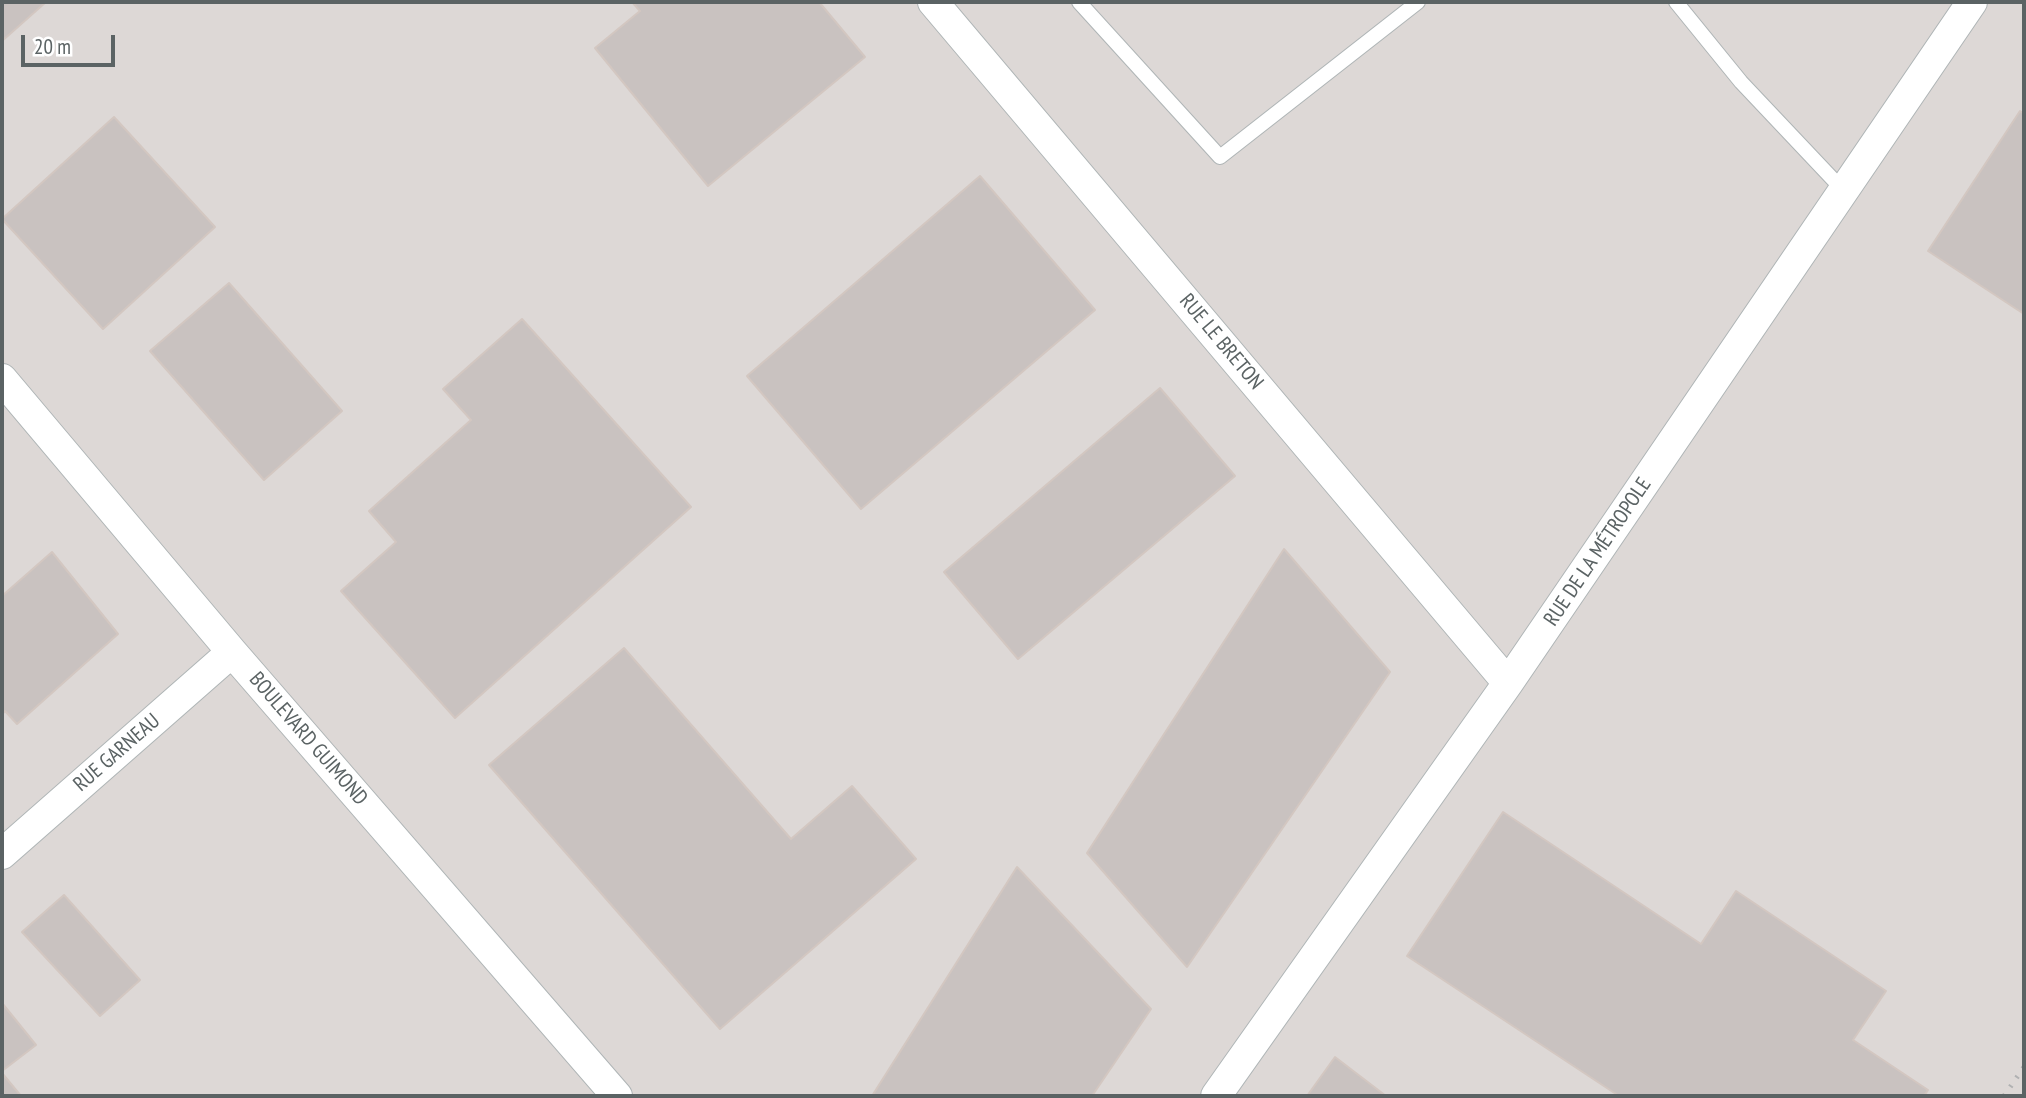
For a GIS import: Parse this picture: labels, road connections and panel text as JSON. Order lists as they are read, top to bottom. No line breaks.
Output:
{"streets":{"street":["RUE LE BRETON","RUE DE LA MÉTROPOLE","BOULEVARD GUIMOND","RUE GARNEAU"]},"crossings":[["RUE LE BRETON","RUE DE LA MÉTROPOLE"],["BOULEVARD GUIMOND","RUE GARNEAU"]],"scale_bar":"20 m"}
